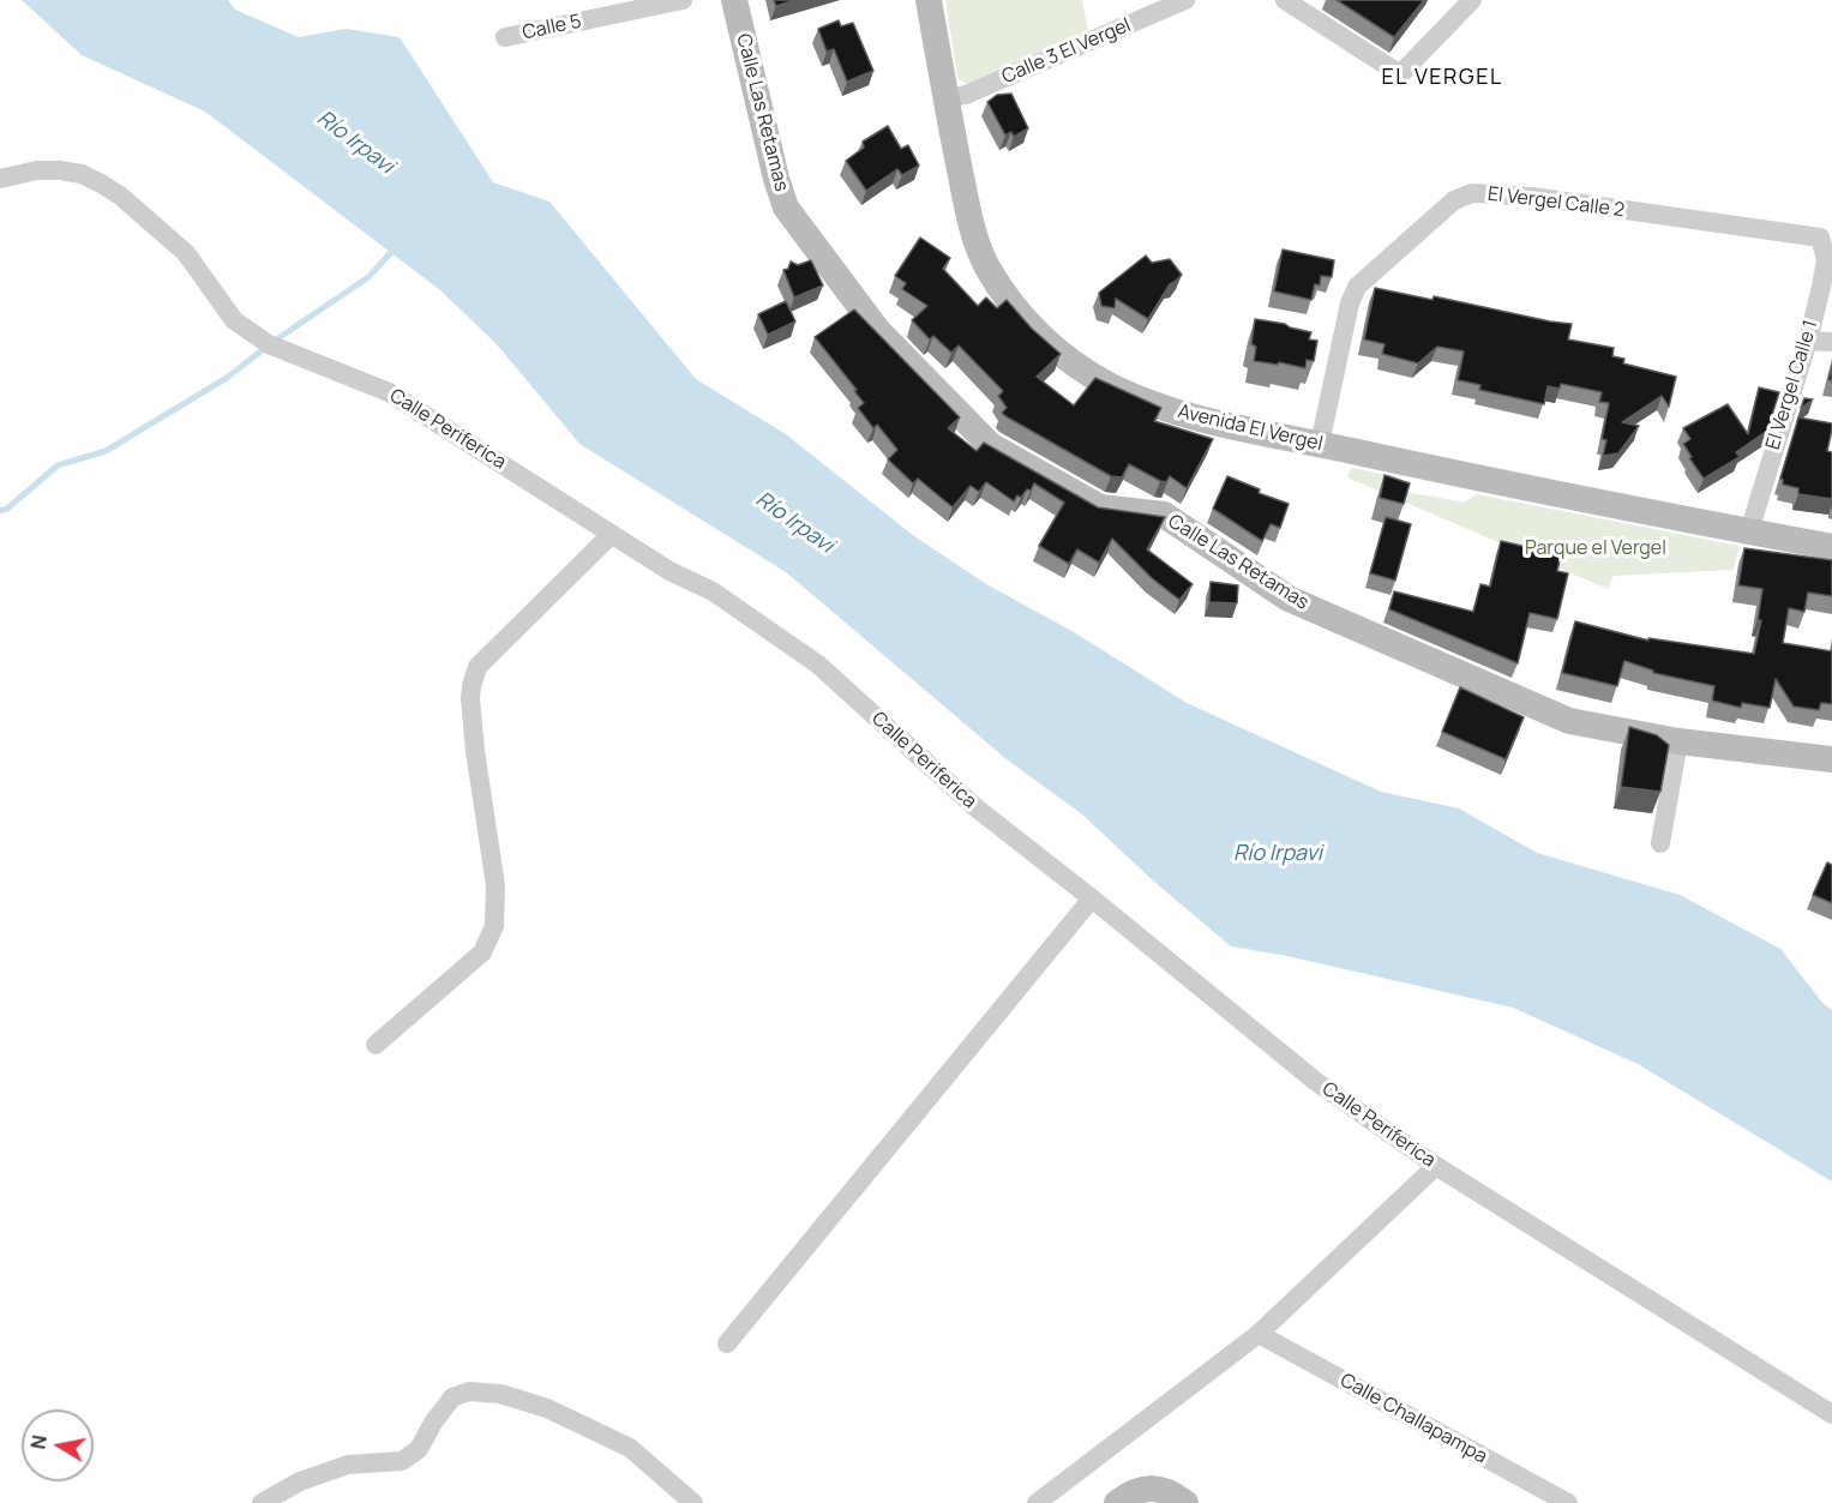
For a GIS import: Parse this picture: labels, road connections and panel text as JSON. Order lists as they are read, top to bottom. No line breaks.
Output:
{"streets":{"street":["Calle 5","Calle 3 El Vergel","Calle Las Retamas","El Vergel Calle 2","El Vergel Calle 1","Avenida El Vergel","Calle Periferica","Calle Challapampa"]},"crossings":[["Calle 3 El Vergel","Avenida El Vergel"],["El Vergel Calle 2","El Vergel Calle 1"],["El Vergel Calle 2","Avenida El Vergel"],["El Vergel Calle 1","Avenida El Vergel"]],"districts":["EL VERGEL"],"water":["Río Irpavi"],"parks":["Parque el Vergel"],"north":"left"}
